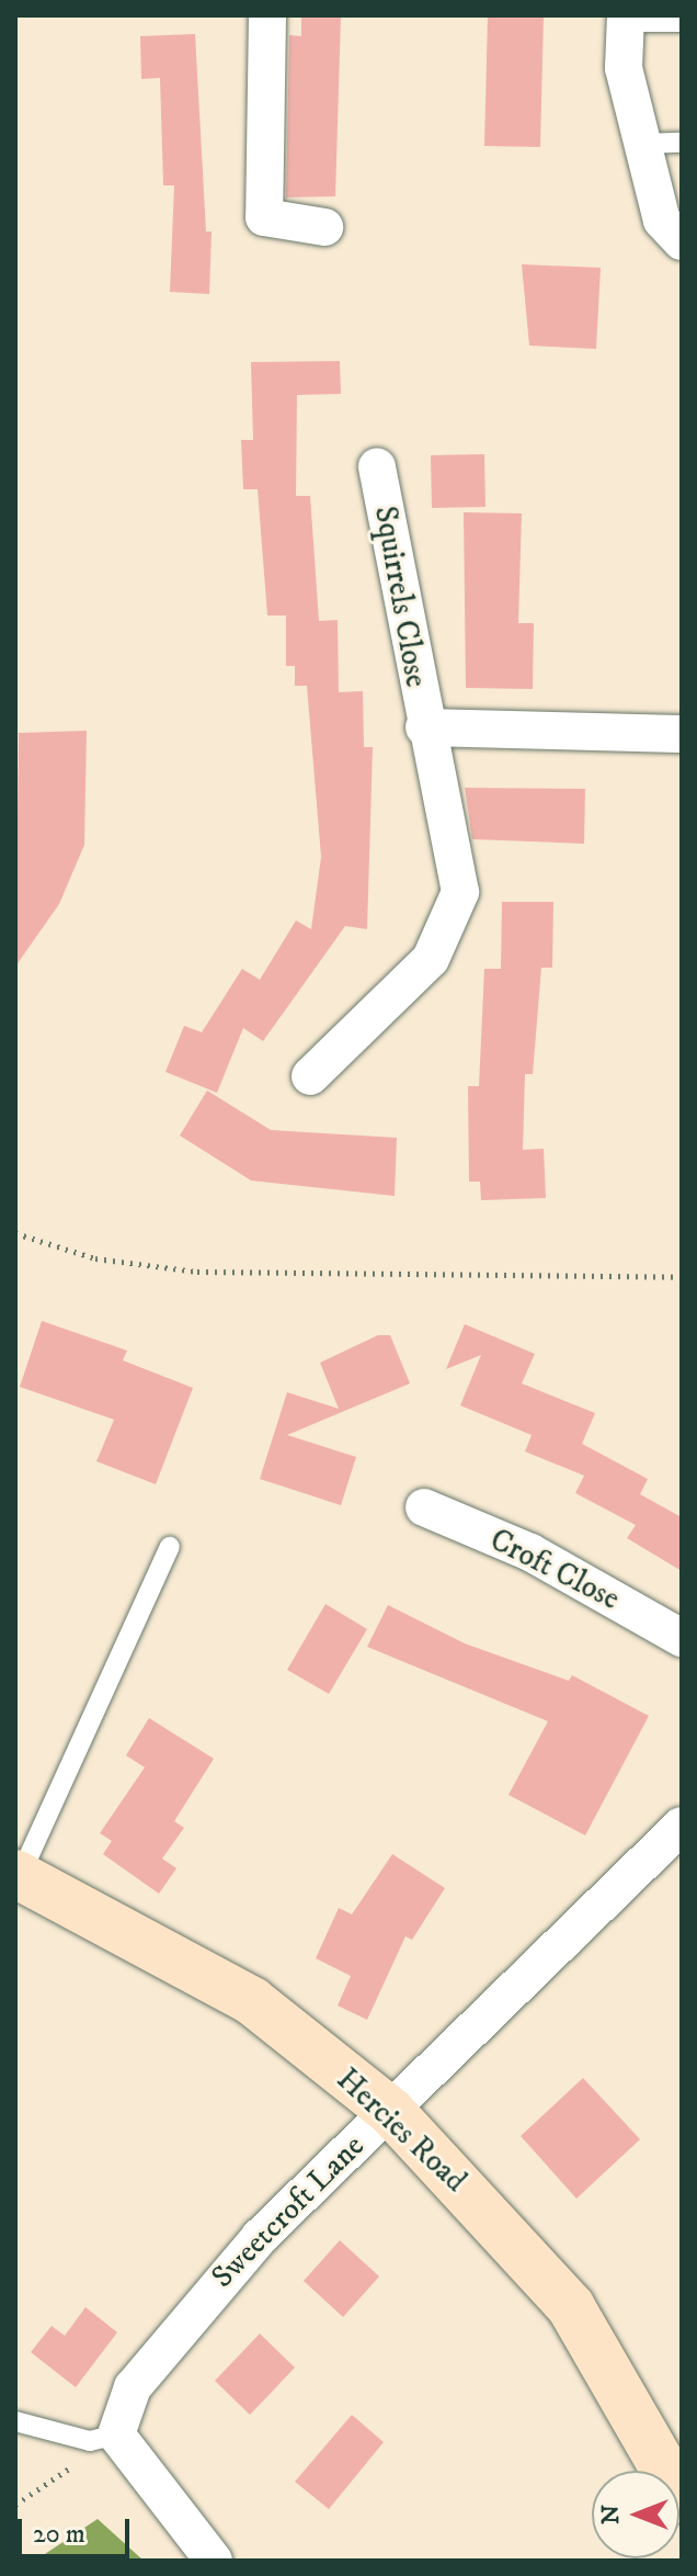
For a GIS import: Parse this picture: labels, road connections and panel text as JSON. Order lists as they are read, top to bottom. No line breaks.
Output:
{"streets":{"street":["Squirrels Close","Croft Close","Hercies Road","Sweetcroft Lane"]},"crossings":[["Hercies Road","Sweetcroft Lane"]],"scale_bar":"20 m","north":"left"}
